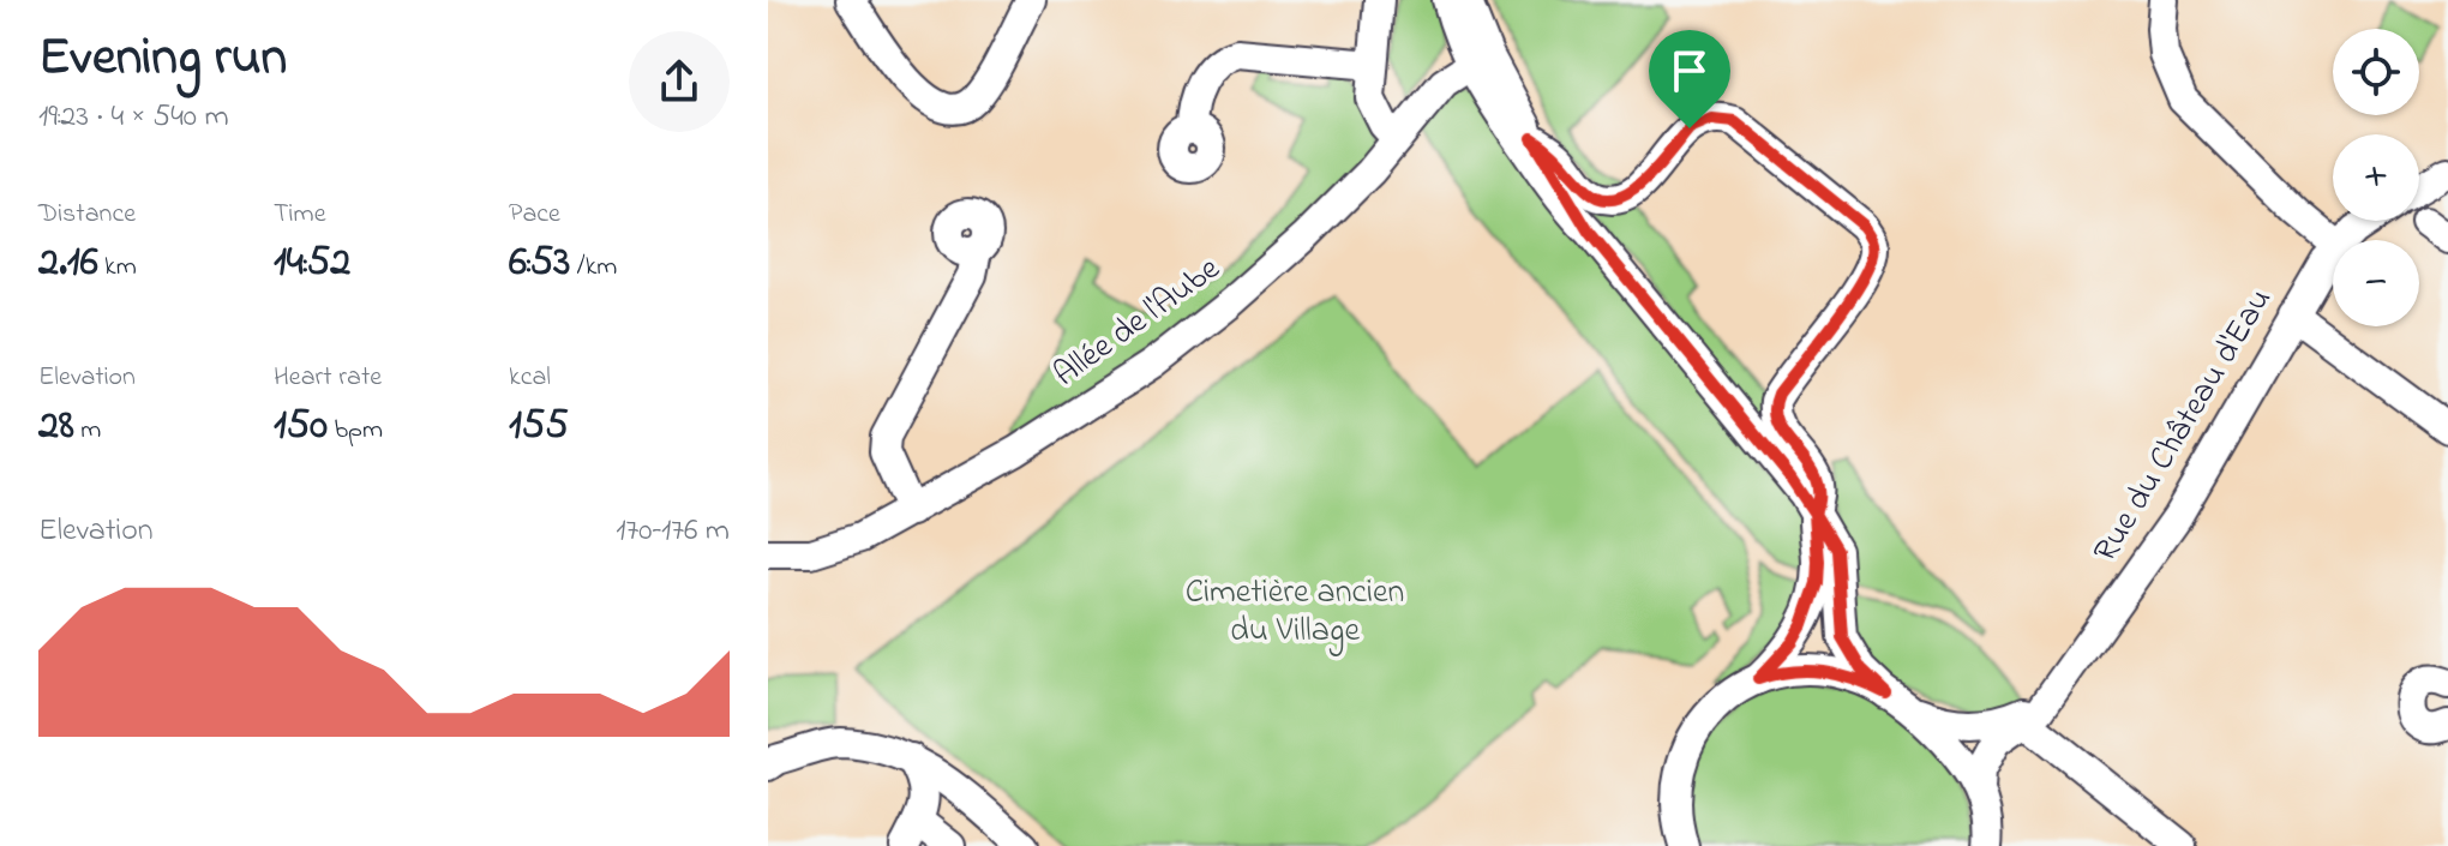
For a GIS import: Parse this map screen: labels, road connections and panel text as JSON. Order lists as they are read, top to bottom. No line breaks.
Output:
{"streets":{"street":["Allée de l'Aube","Rue du Château d'Eau"]},"parks":["Cimetière ancien du Village"],"page":{"heading":["Evening run","19:23 · 4 × 540 m"],"map_buttons":["+","−"],"stats":[["Distance","2.16 km"],["Time","14:52"],["Pace","6:53 /km"],["Elevation","28 m"],["Heart rate","150 bpm"],["kcal","155"]],"chart":["Elevation","170–176 m"]}}
